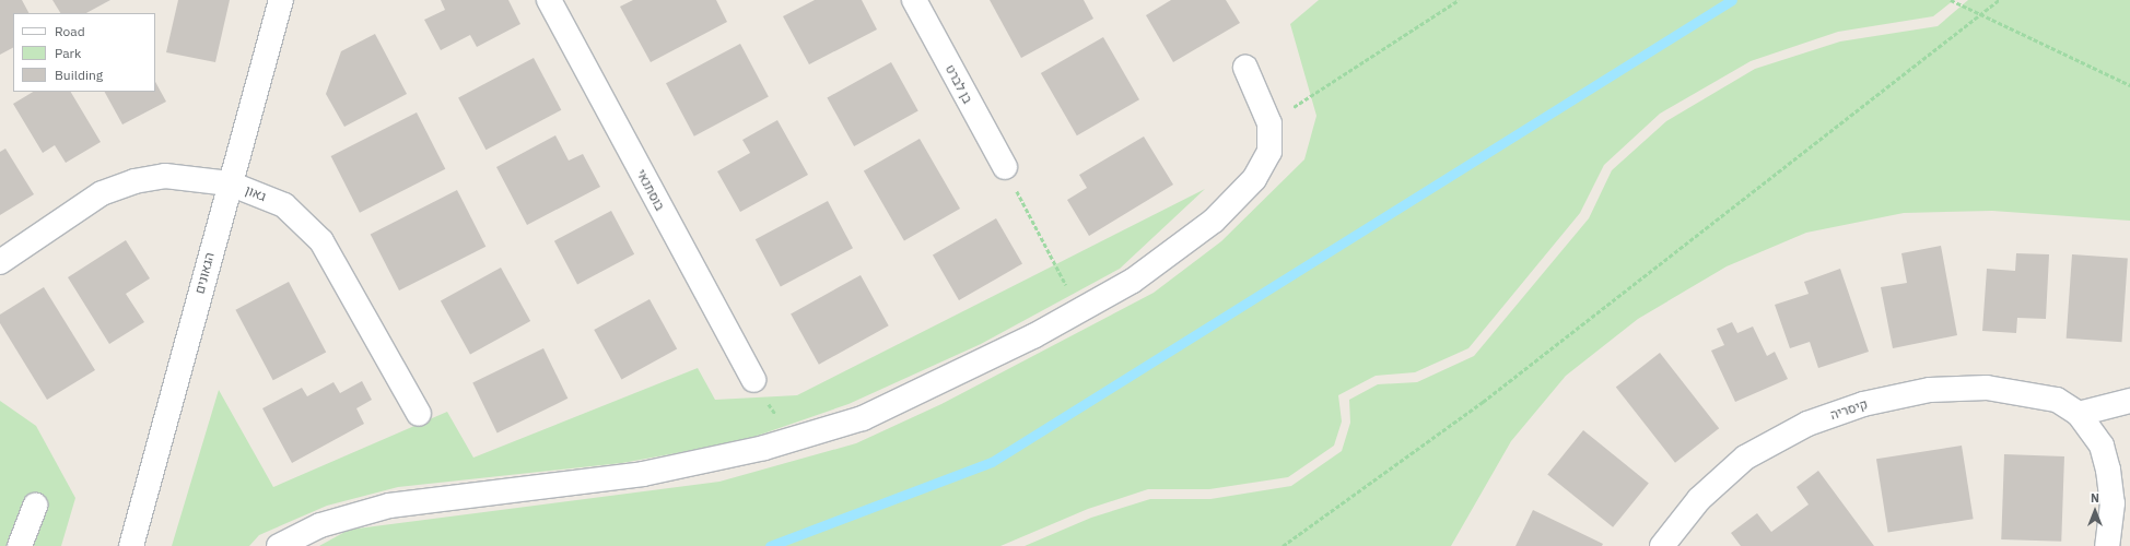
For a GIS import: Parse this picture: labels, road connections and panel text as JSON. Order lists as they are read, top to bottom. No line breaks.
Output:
{"streets":{"street":["בן לברט","בוסתנאי","גאון","הגאונים","קיסריה"]},"crossings":[["גאון","הגאונים"]],"legend":["Road","Park","Building"],"north":"top"}
